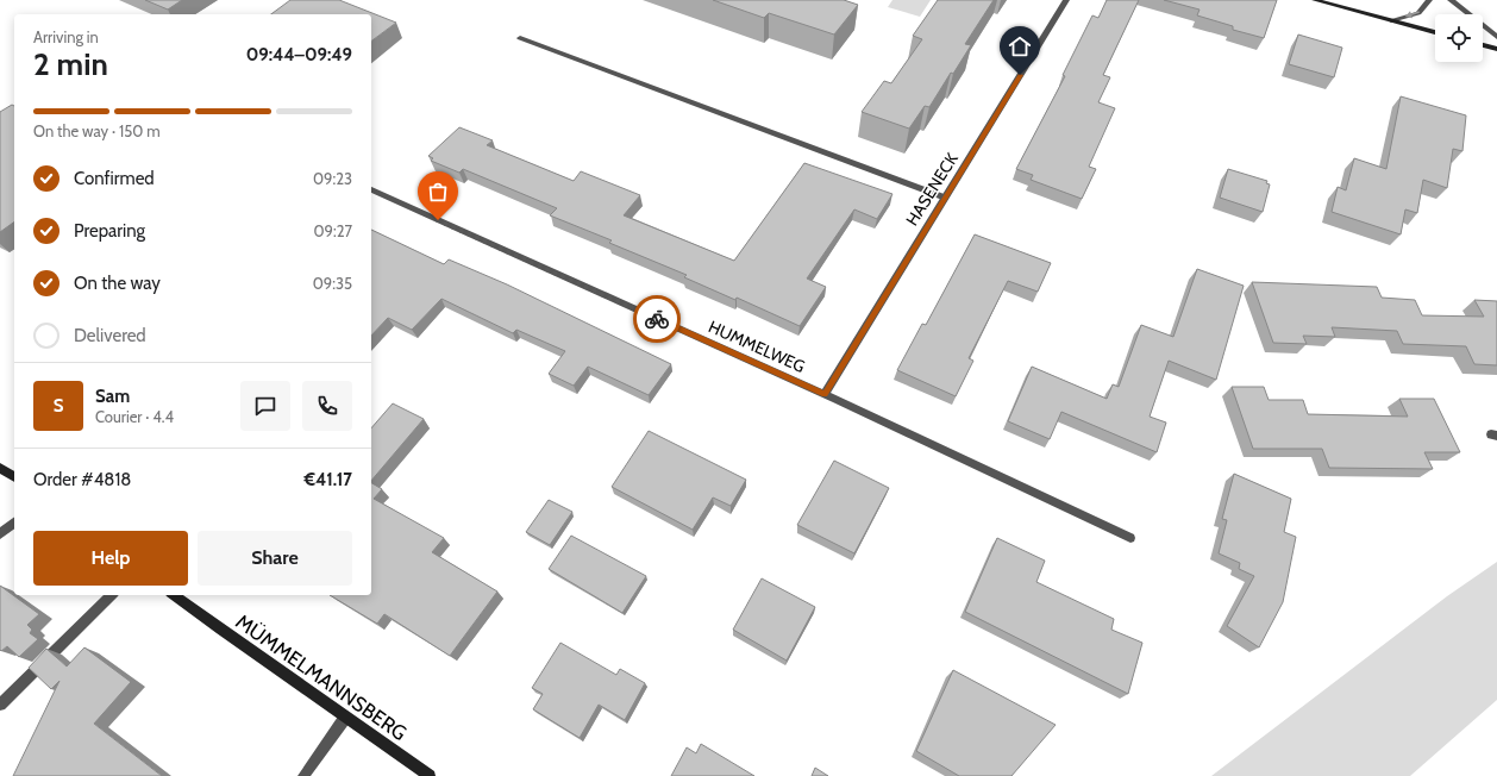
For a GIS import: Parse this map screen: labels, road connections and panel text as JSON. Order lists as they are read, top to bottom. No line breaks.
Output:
{"streets":{"street":["HASENECK","HUMMELWEG","MÜMMELMANNSBERG"]},"crossings":[["HASENECK","HUMMELWEG"]],"page":{"heading":["2 min","Arriving in","09:44–09:49"],"panel":["Sam","Courier · 4.4","Order #4818","€41.17"],"bar":"On the way · 150 m","list":[["Confirmed","09:23"],["Preparing","09:27"],["On the way","09:35"],"Delivered"],"round":"S","buttons":["Help","Share"]}}
